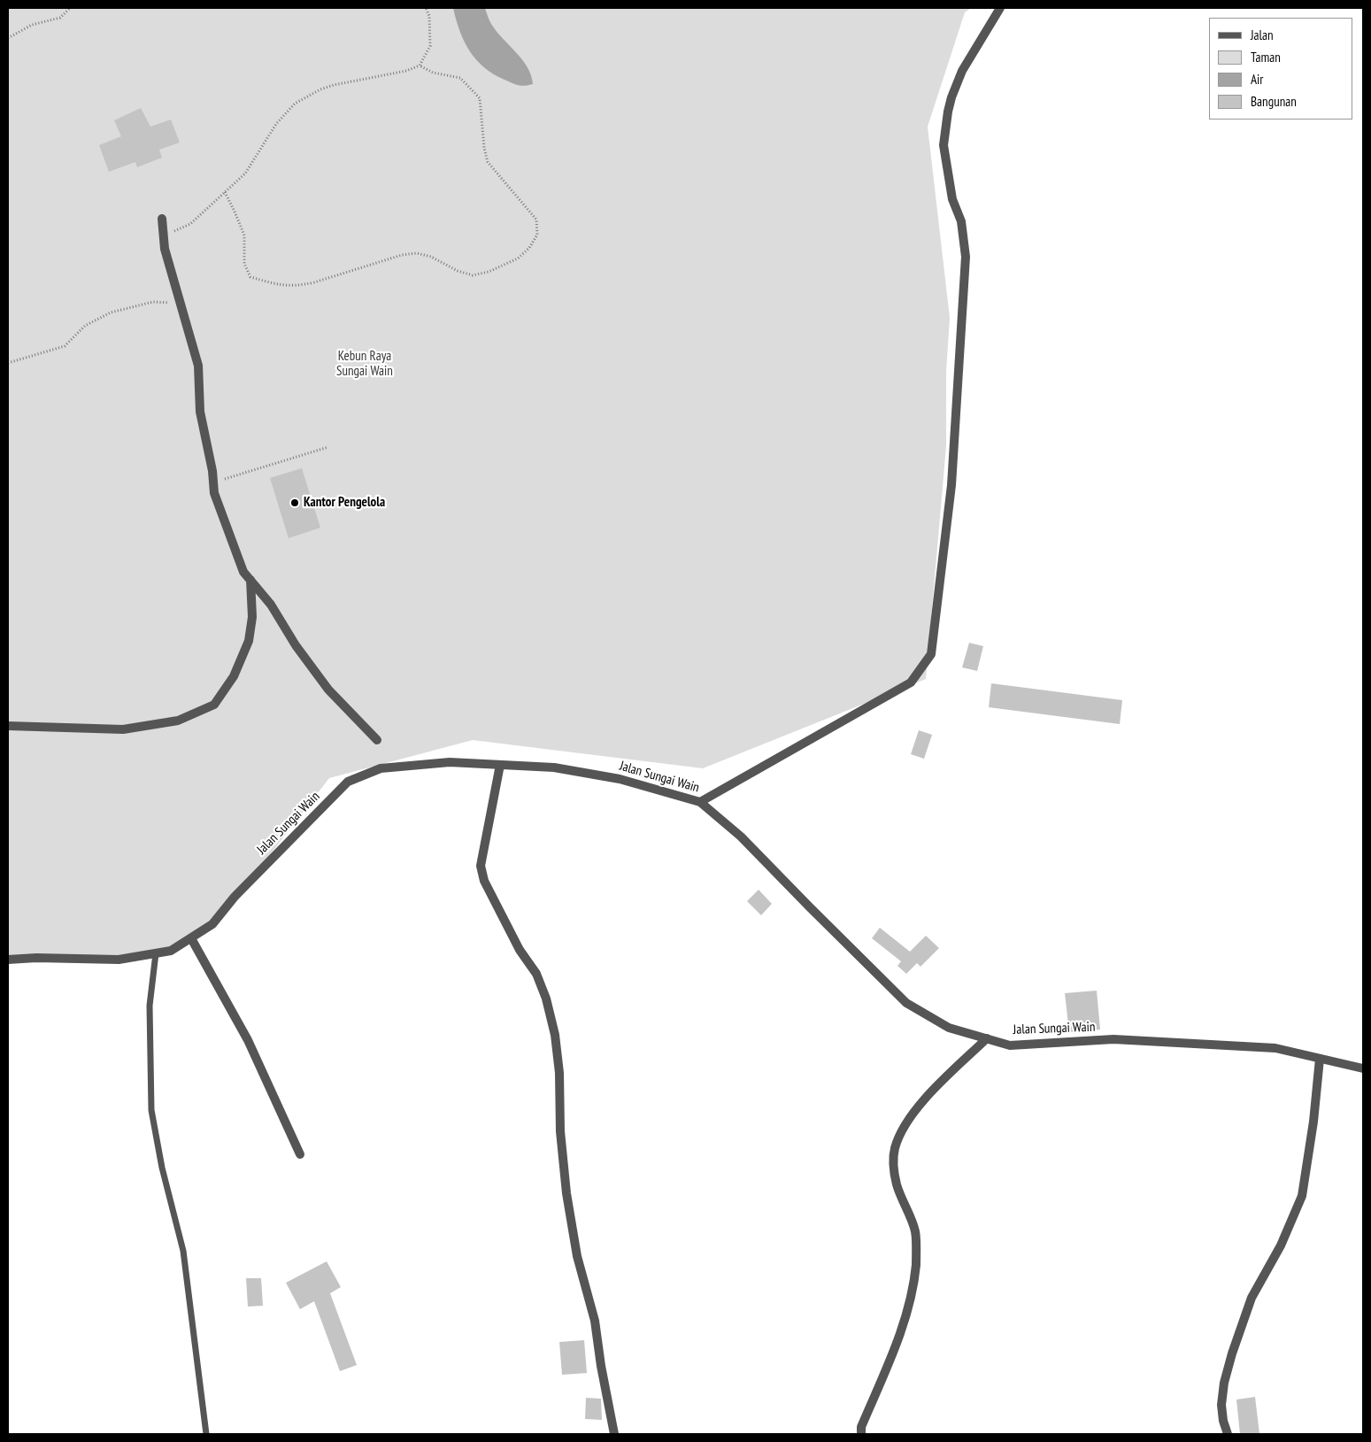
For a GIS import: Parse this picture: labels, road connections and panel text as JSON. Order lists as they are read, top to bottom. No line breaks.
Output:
{"streets":{"street":["Jalan Sungai Wain"]},"parks":["Kebun Raya Sungai Wain"],"places":["Kantor Pengelola"],"legend":["Jalan","Taman","Air","Bangunan"]}
